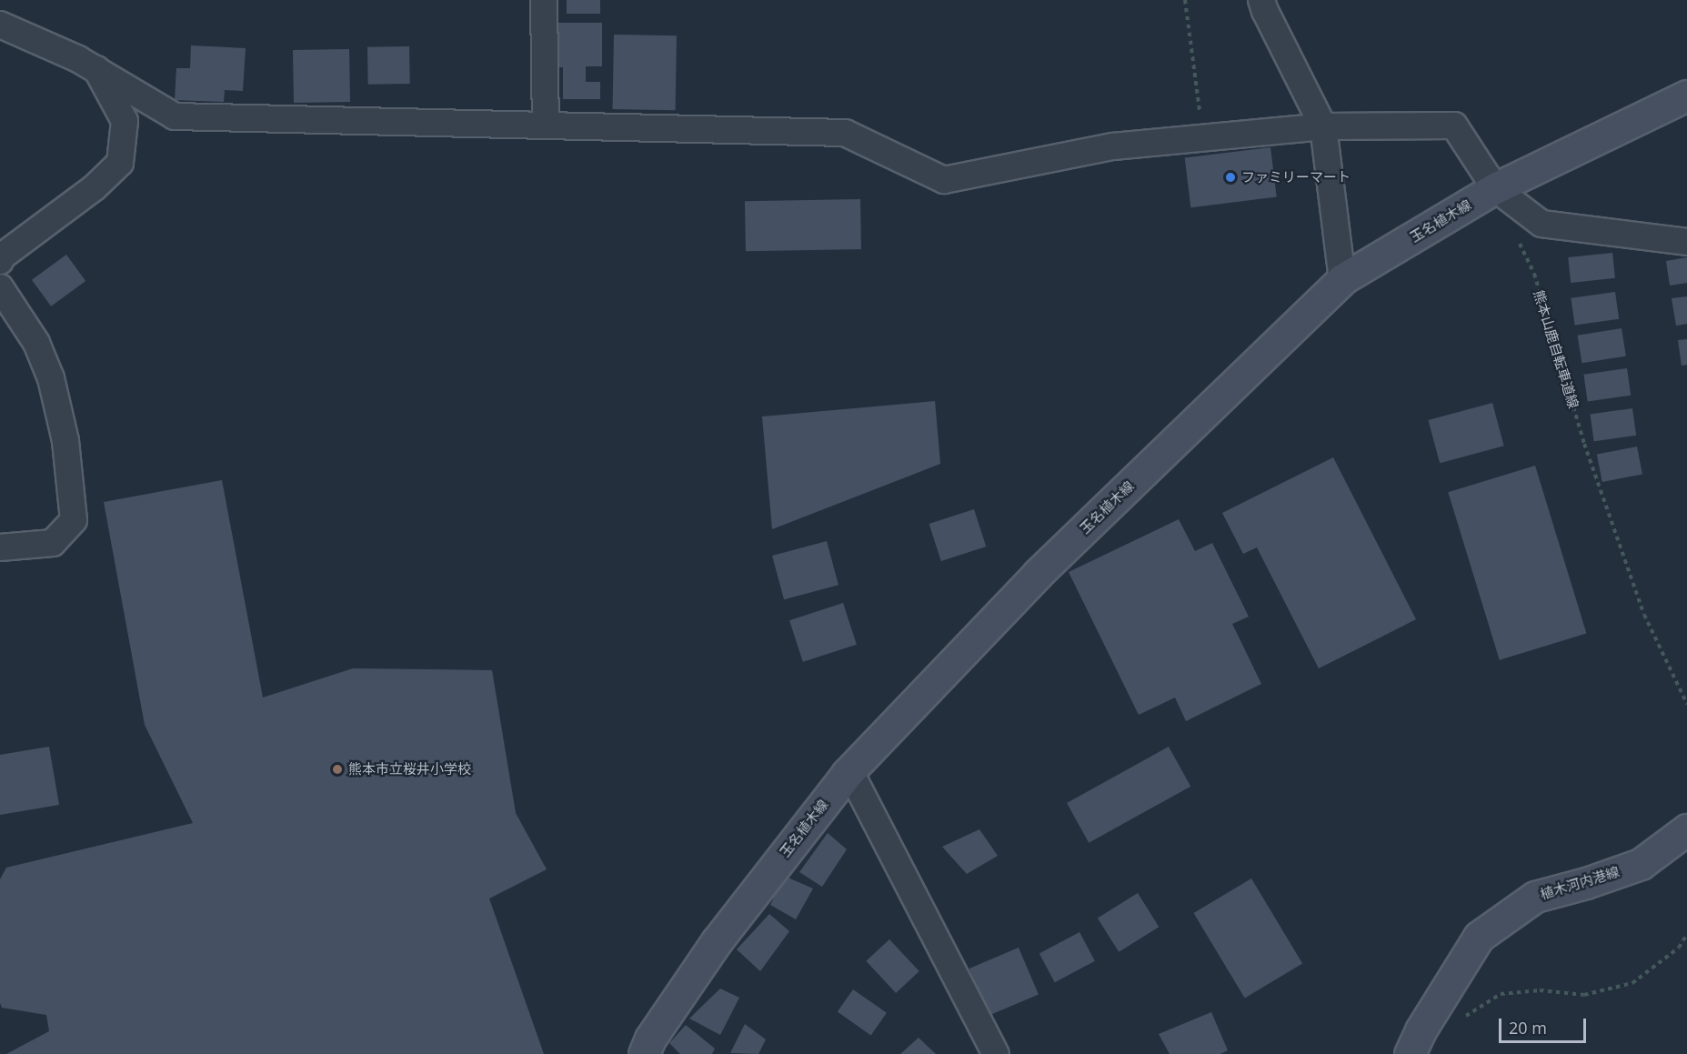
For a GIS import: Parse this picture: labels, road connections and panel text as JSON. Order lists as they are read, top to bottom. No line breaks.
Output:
{"streets":{"main road":["玉名植木線","植木河内港線"],"path":["熊本山鹿自転車道線"]},"places":["ファミリーマート","熊本市立桜井小学校"],"scale_bar":"20 m"}
